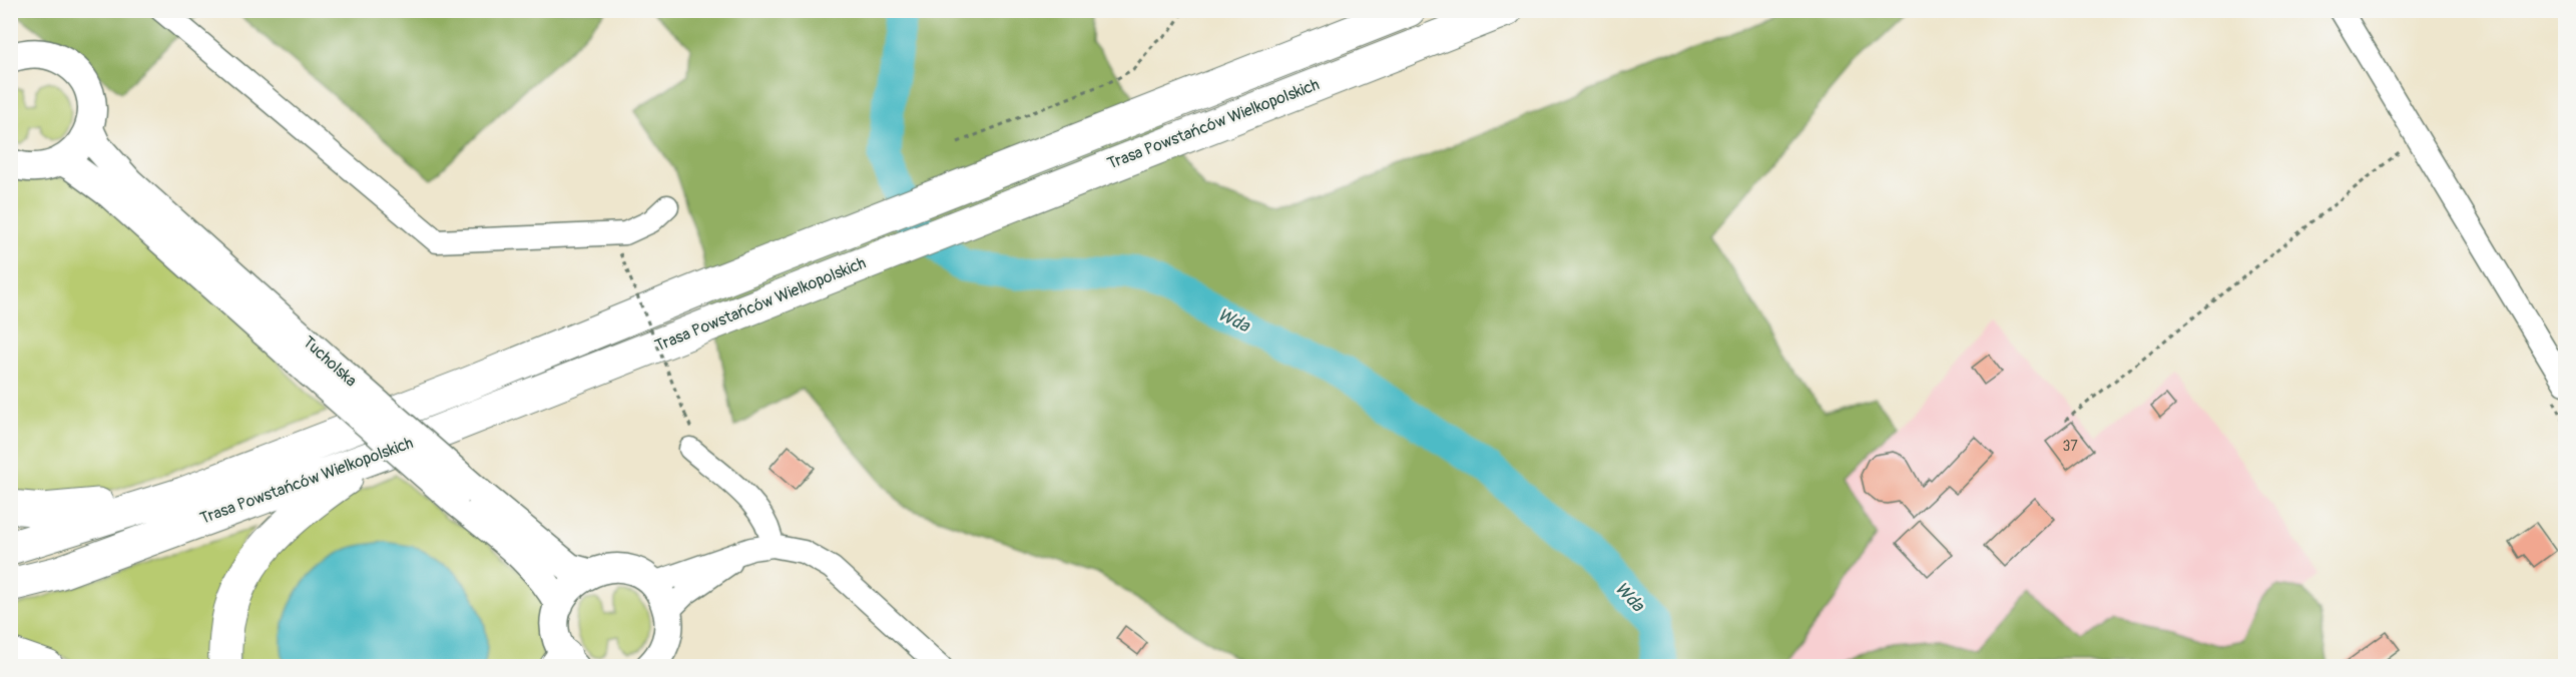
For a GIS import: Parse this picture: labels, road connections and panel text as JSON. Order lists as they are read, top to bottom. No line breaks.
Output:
{"streets":{"highway":["Trasa Powstańców Wielkopolskich"],"main road":["Tucholska"]},"water":["Wda"],"house_numbers":["37"]}
